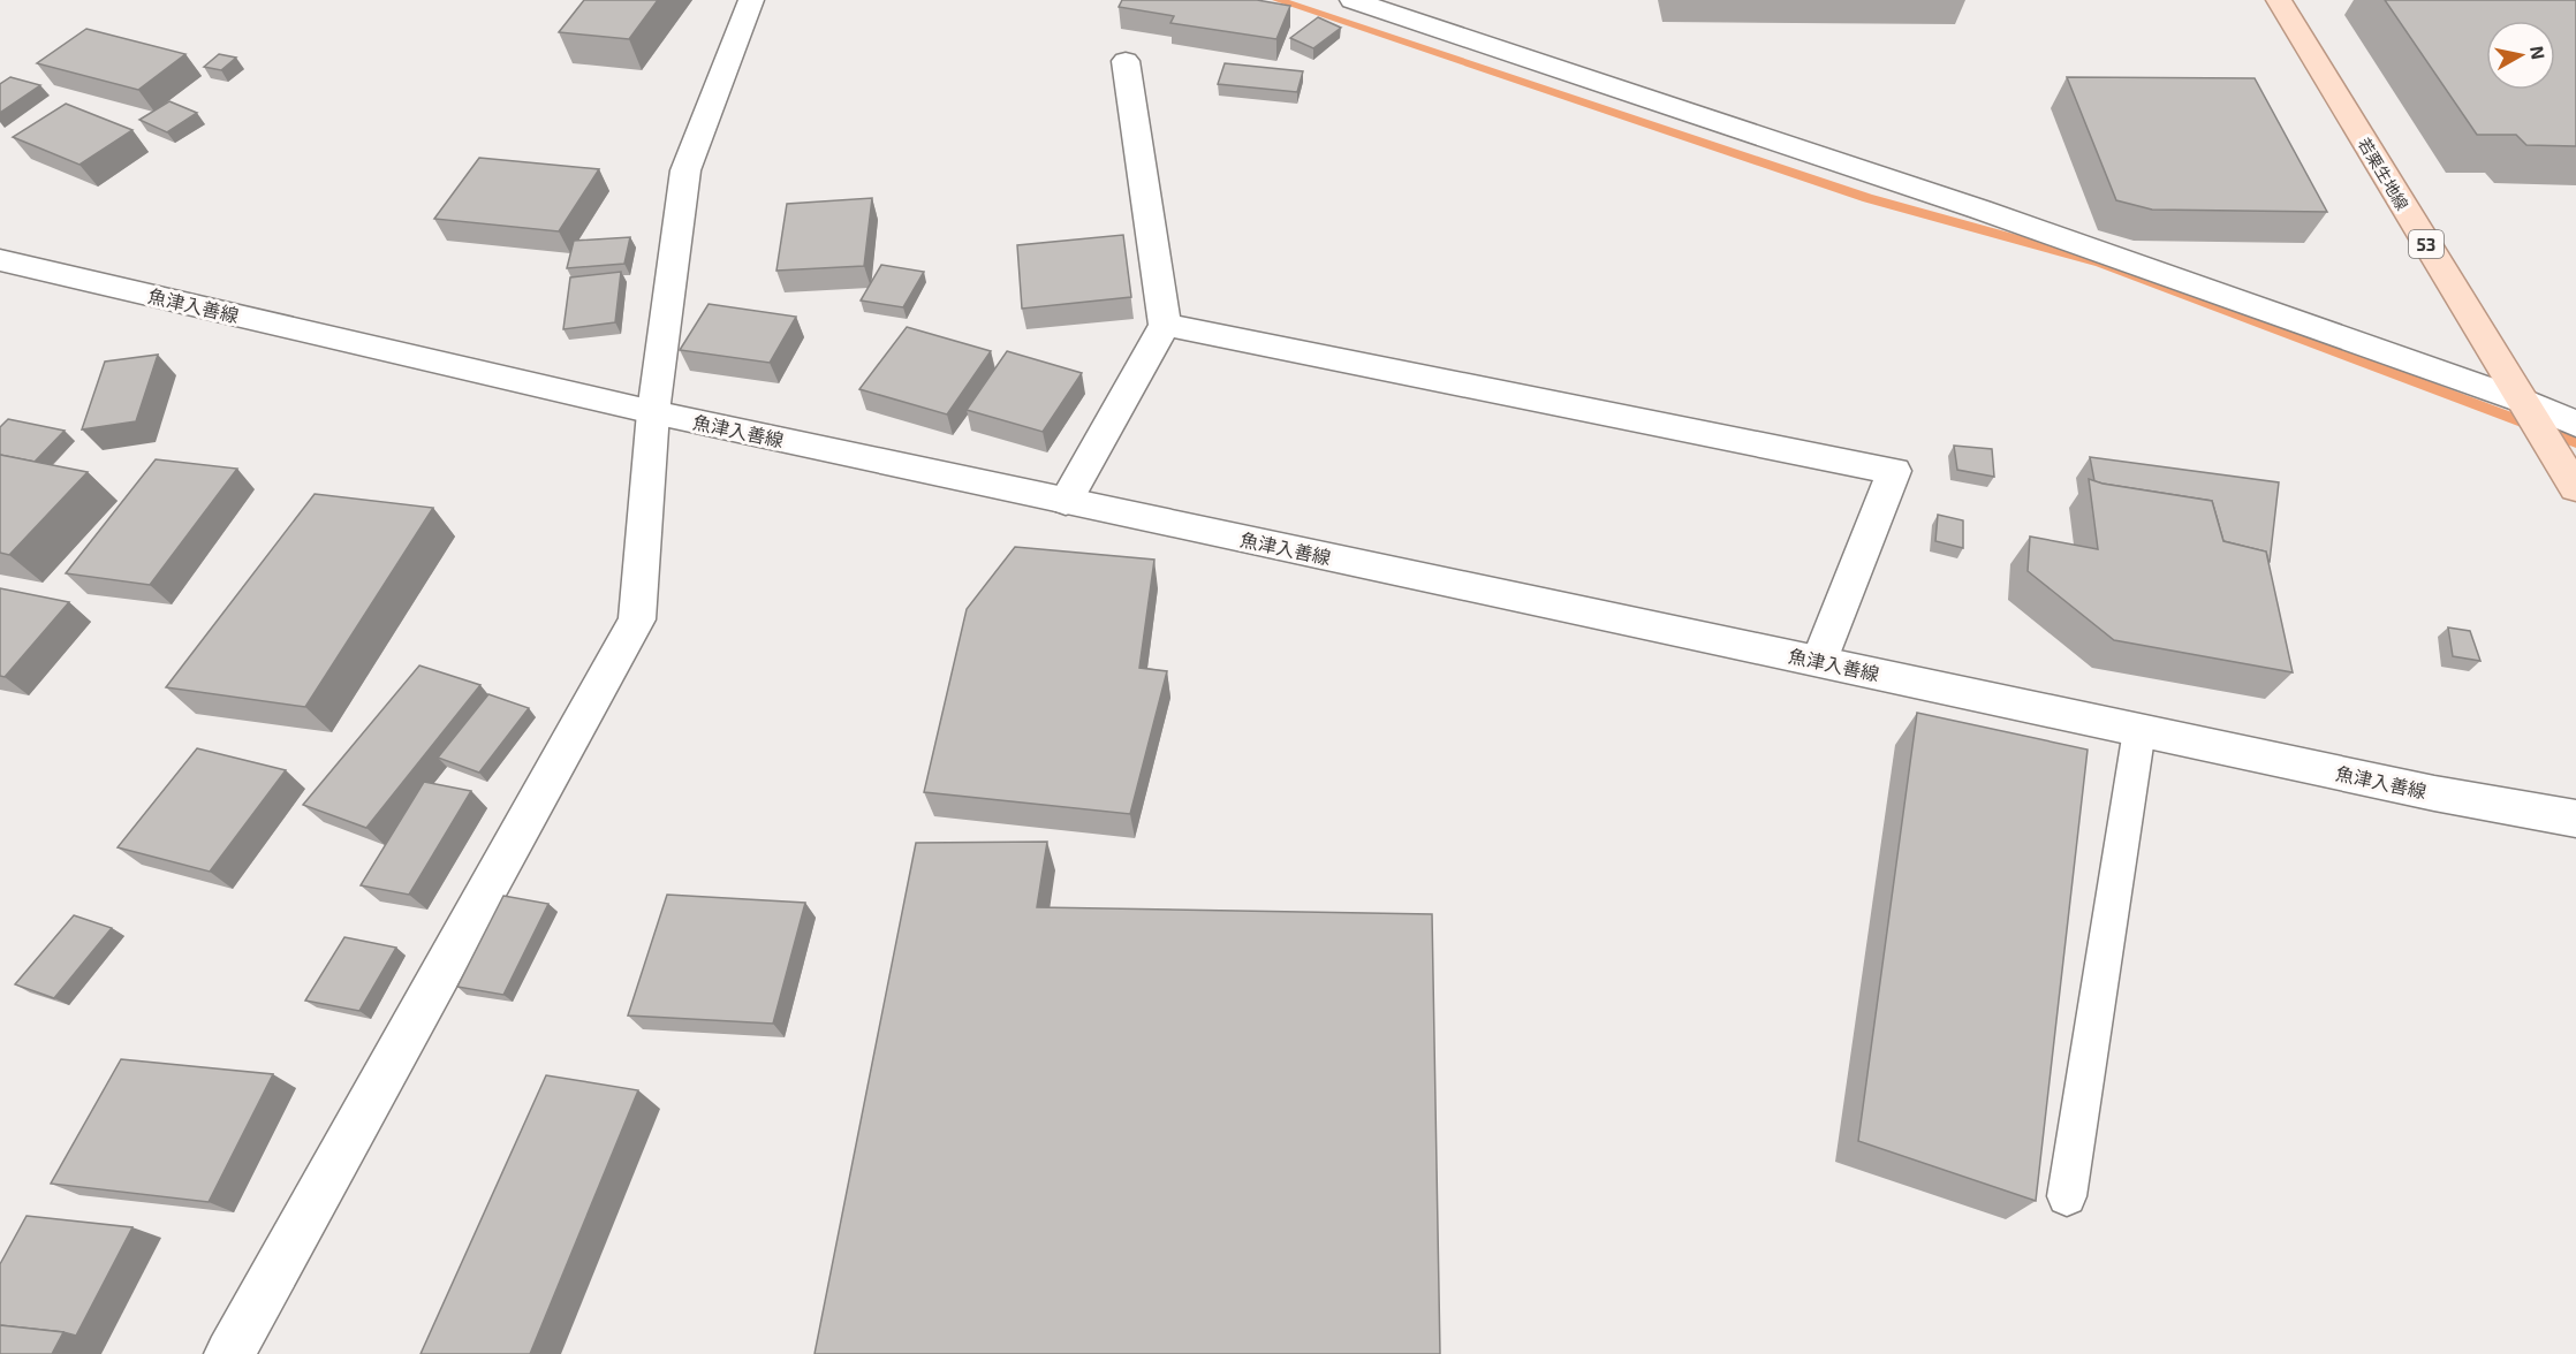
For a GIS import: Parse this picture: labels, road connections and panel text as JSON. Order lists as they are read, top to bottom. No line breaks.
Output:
{"streets":{"main road":["若栗生地線","53"],"street":["魚津入善線"]},"north":"right"}
